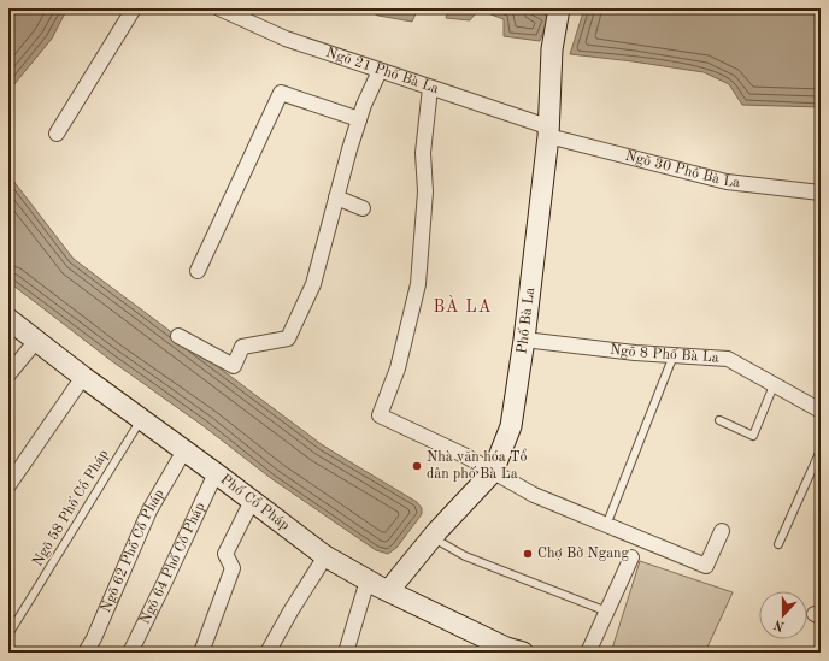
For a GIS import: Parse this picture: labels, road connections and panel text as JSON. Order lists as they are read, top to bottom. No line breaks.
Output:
{"streets":{"main road":["Phố Bà La","Phố Cổ Pháp"],"street":["Ngõ 21 Phố Bà La","Ngõ 30 Phố Bà La","Ngõ 8 Phố Bà La","Ngõ 62 Phố Cổ Pháp","Ngõ 64 Phố Cổ Pháp"],"lane":["Ngõ 58 Phố Cổ Pháp"]},"crossings":[["Ngõ 21 Phố Bà La","Ngõ 30 Phố Bà La"],["Ngõ 21 Phố Bà La","Phố Bà La"],["Ngõ 30 Phố Bà La","Phố Bà La"],["Phố Bà La","Ngõ 8 Phố Bà La"],["Phố Bà La","Phố Cổ Pháp"],["Phố Cổ Pháp","Ngõ 58 Phố Cổ Pháp"],["Phố Cổ Pháp","Ngõ 62 Phố Cổ Pháp"],["Phố Cổ Pháp","Ngõ 64 Phố Cổ Pháp"]],"districts":["BÀ LA"],"places":["Nhà văn hóa Tổ dân phố Bà La","Chợ Bờ Ngang"],"north":"bottom"}
